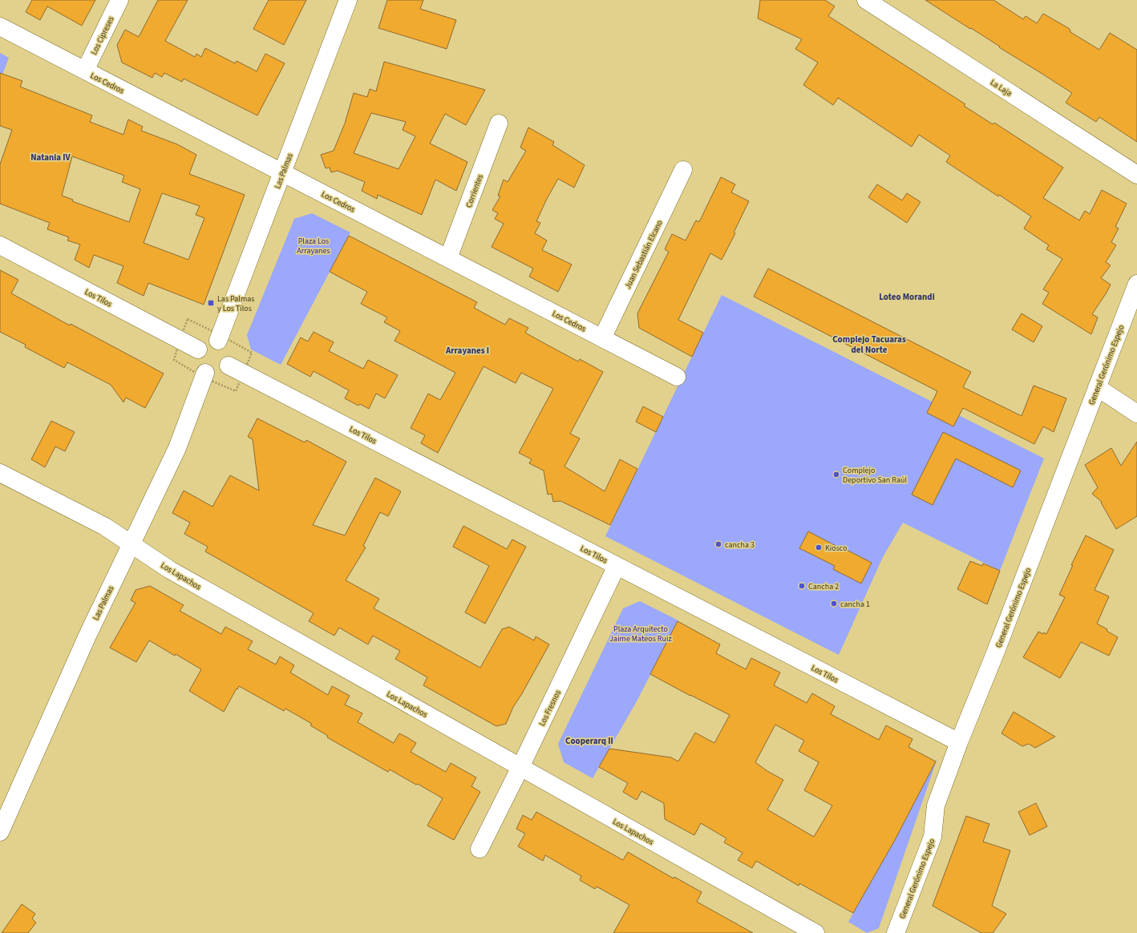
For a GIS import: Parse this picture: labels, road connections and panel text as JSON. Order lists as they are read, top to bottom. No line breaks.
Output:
{"streets":{"street":["Los Cipreses","Los Cedros","La Laja","Las Palmas","Corrientes","Juan Sebastián Elcano","Los Tilos","General Gerónimo Espejo","Los Lapachos","Los Fresnos"]},"crossings":[["Los Cipreses","Los Cedros"],["Los Cedros","Las Palmas"],["Los Cedros","Corrientes"],["Los Cedros","Juan Sebastián Elcano"],["Las Palmas","Los Tilos"],["Las Palmas","Los Lapachos"],["Los Tilos","General Gerónimo Espejo"],["Los Tilos","Los Fresnos"],["Los Lapachos","Los Fresnos"]],"districts":["Natania IV","Loteo Morandi","Complejo Tacuaras del Norte","Arrayanes I","Cooperarq II"],"parks":["Plaza Los Arrayanes","Plaza Arquitecto Jaime Mateos Ruiz"],"places":{"transit":["Las Palmas y Los Tilos"],"other":["Complejo Deportivo San Raúl","cancha 3","Kiosco","Cancha 2","cancha 1"]}}
